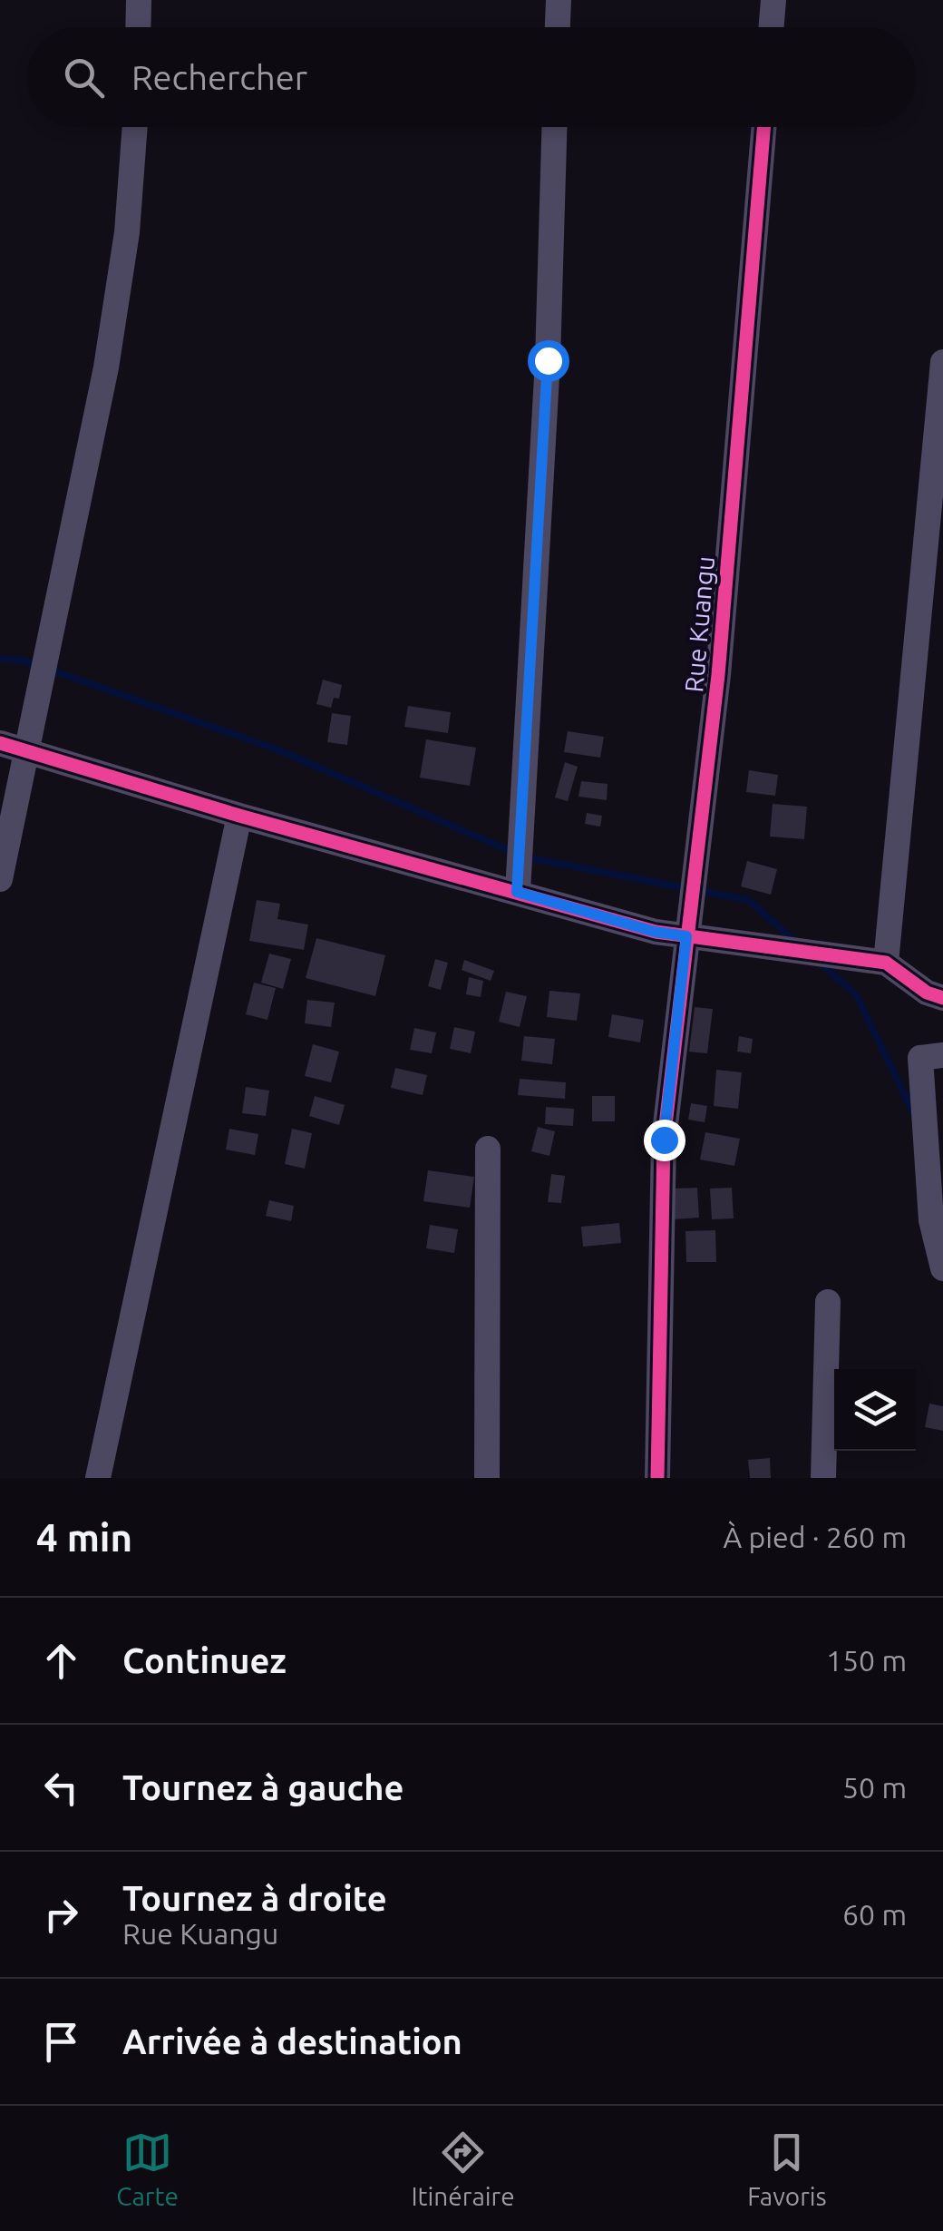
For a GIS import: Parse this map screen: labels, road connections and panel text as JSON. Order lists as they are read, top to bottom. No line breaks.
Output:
{"streets":{"street":["Rue Kuangu"]},"page":{"search":"Rechercher","heading":["4 min","À pied · 260 m"],"list":[["Continuez","150 m"],["Tournez à gauche","50 m"],["Tournez à droite","Rue Kuangu","60 m"],"Arrivée à destination"],"nav":["Carte","Itinéraire","Favoris"]}}
